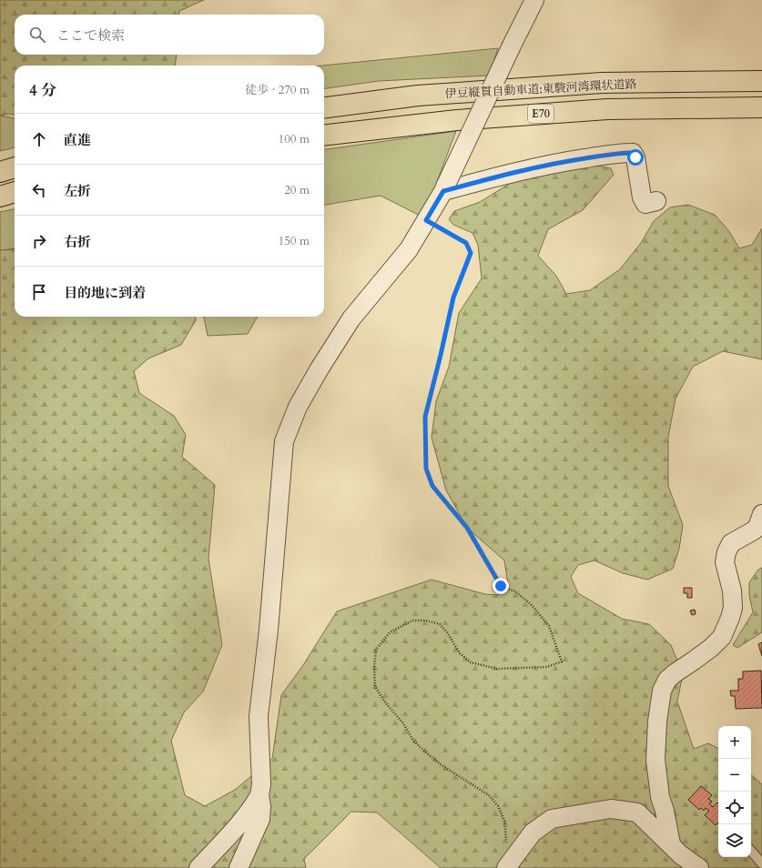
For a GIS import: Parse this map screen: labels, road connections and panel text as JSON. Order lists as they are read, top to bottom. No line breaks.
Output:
{"streets":{"highway":["伊豆縦貫自動車道;東駿河湾環状道路","E70"]},"page":{"search":"ここで検索","heading":["4 分","徒歩 · 270 m"],"list":[["直進","100 m"],["左折","20 m"],["右折","150 m"],"目的地に到着"],"map_buttons":["+","−"]}}
